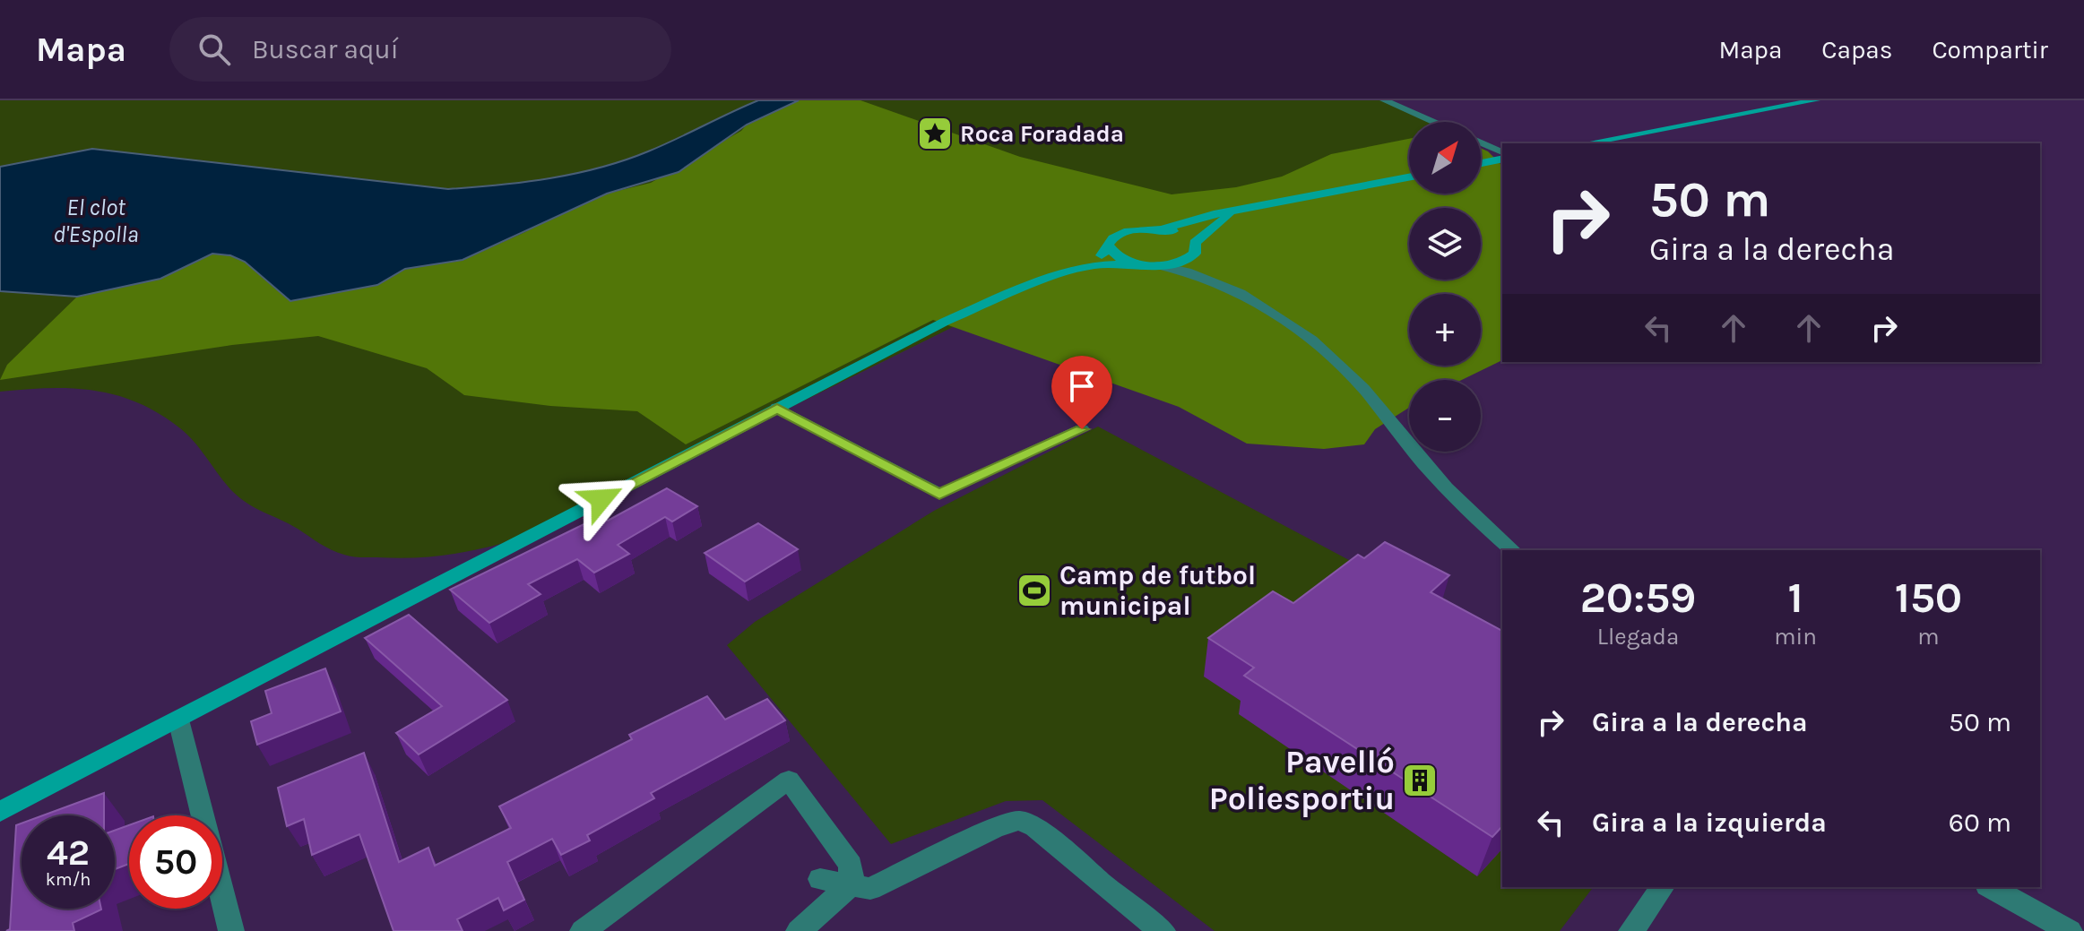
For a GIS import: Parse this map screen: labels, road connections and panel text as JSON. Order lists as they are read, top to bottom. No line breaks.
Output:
{"water":["El clot d'Espolla"],"places":{"place":["Roca Foradada"],"sports":["Camp de futbol municipal"],"building":["Pavelló Poliesportiu"]},"north":"top right","page":{"header":"Mapa","search":"Buscar aquí","nav":["Mapa","Capas","Compartir"],"map_buttons":["+","−"],"turn":["50 m","Gira a la derecha"],"eta":["20:59","Llegada","1","min","150","m"],"list":[{"name":"Gira a la derecha","value":"50 m"},{"name":"Gira a la izquierda","value":"60 m"}],"speed":"42 km/h","limit":"50"}}
